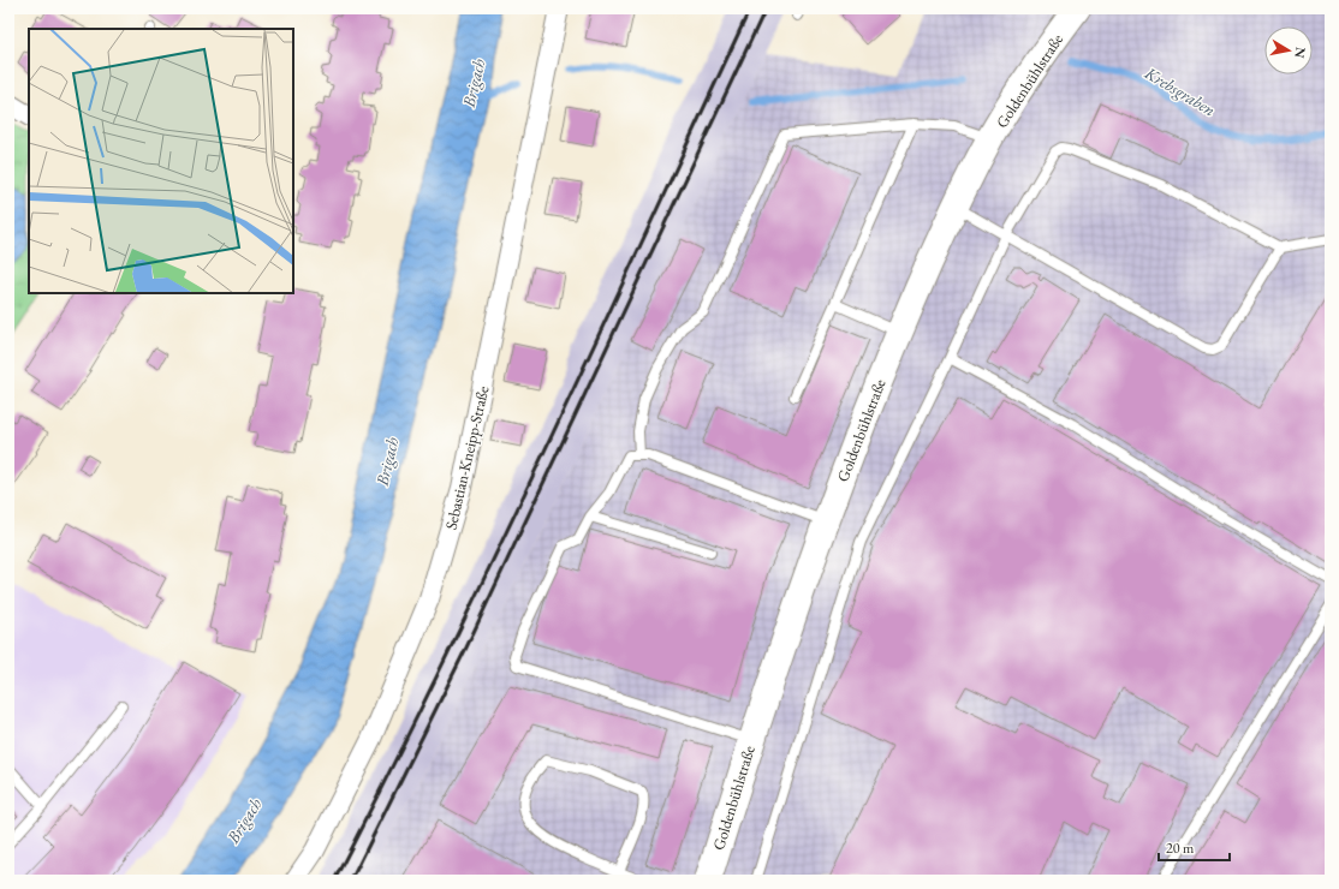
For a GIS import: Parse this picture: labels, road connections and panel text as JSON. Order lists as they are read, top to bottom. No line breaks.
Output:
{"streets":{"street":["Goldenbühlstraße","Sebastian-Kneipp-Straße"]},"water":["Brigach","Krebsgraben"],"scale_bar":"20 m","north":"right"}
